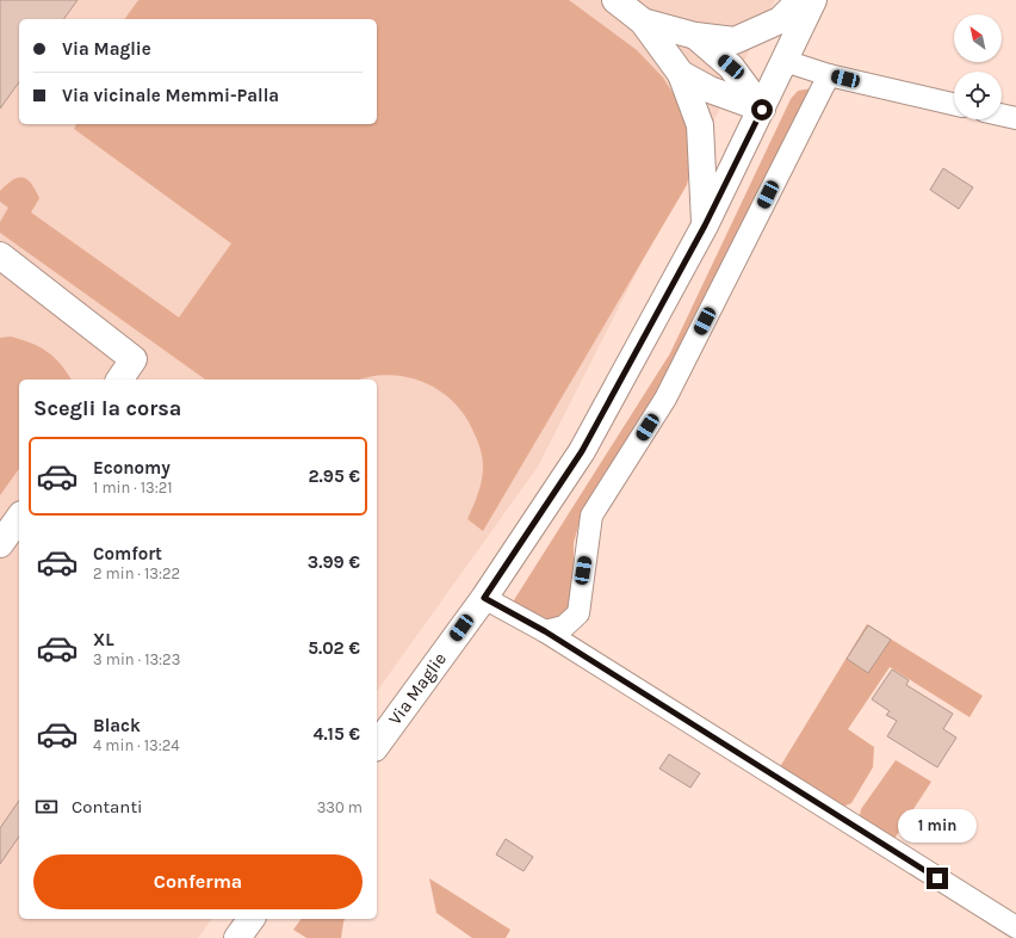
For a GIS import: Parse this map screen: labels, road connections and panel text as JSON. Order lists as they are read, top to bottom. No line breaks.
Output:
{"streets":{"street":["Via Maglie"]},"north":"top left","page":{"banner":["Via Maglie","Via vicinale Memmi-Palla"],"heading":"Scegli la corsa","list":[{"name":"Economy","note":"1 min · 13:21","value":"2.95 €"},{"name":"Comfort","note":"2 min · 13:22","value":"3.99 €"},{"name":"XL","note":"3 min · 13:23","value":"5.02 €"},{"name":"Black","note":"4 min · 13:24","value":"4.15 €"}],"pay":["Contanti","330 m"],"bubble":"1 min","buttons":"Conferma"}}
